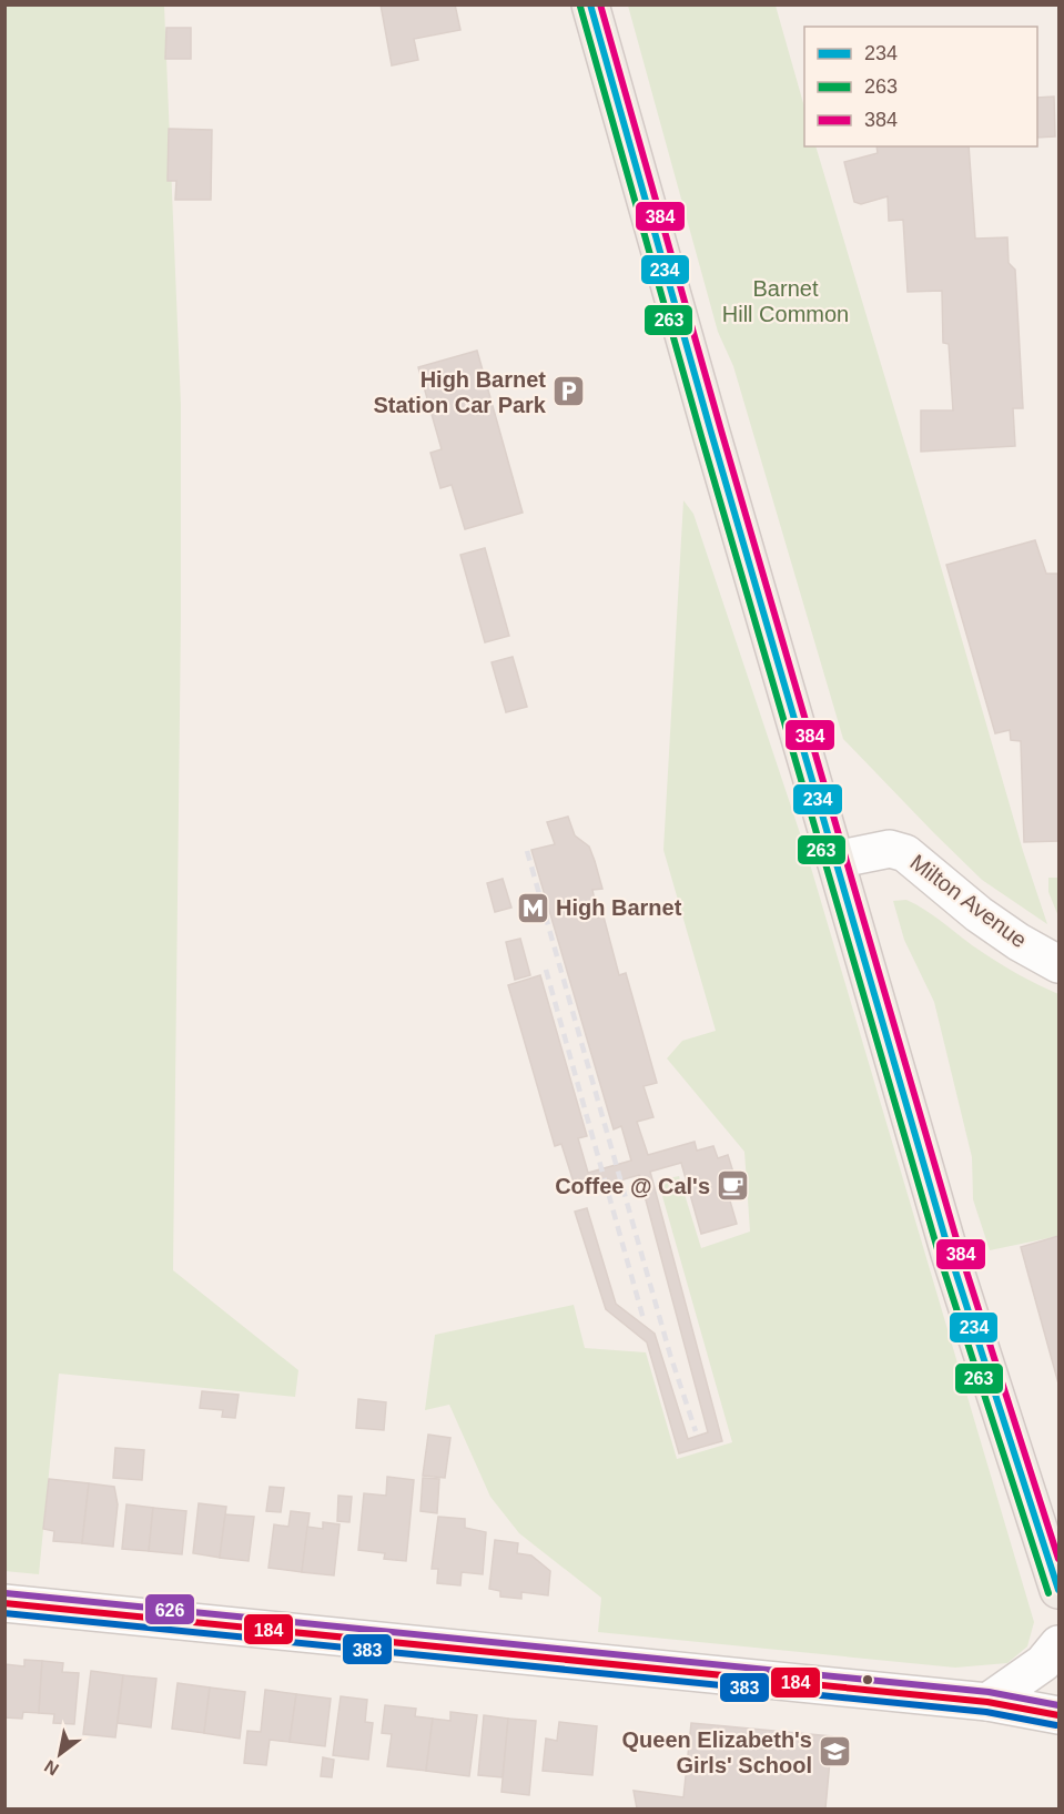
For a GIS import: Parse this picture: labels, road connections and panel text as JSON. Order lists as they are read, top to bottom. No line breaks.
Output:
{"streets":{"street":["Milton Avenue"]},"parks":["Barnet Hill Common"],"places":{"parking":["High Barnet Station Car Park"],"metro station":["High Barnet"],"cafe":["Coffee @ Cal's"],"school or university":["Queen Elizabeth's Girls' School"]},"lines":["transit line 234","transit line 384","transit line 263","transit line 626","transit line 184","transit line 383"],"legend":["234","263","384"],"north":"bottom left"}
